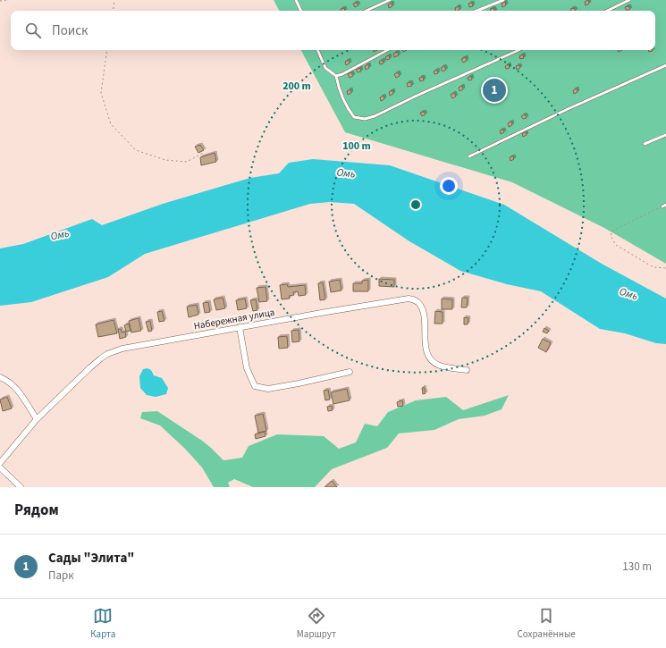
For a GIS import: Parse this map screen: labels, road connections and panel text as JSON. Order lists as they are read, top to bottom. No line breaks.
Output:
{"streets":{"street":["Набережная улица"]},"water":["Омь"],"page":{"search":"Поиск","pins":"1","heading":"Рядом","list":[{"mark":"1","name":"Сады \"Элита\"","note":"Парк","value":"130 m"}],"nav":["Карта","Маршрут","Сохранённые"]},"rings":["200 m","100 m"]}
